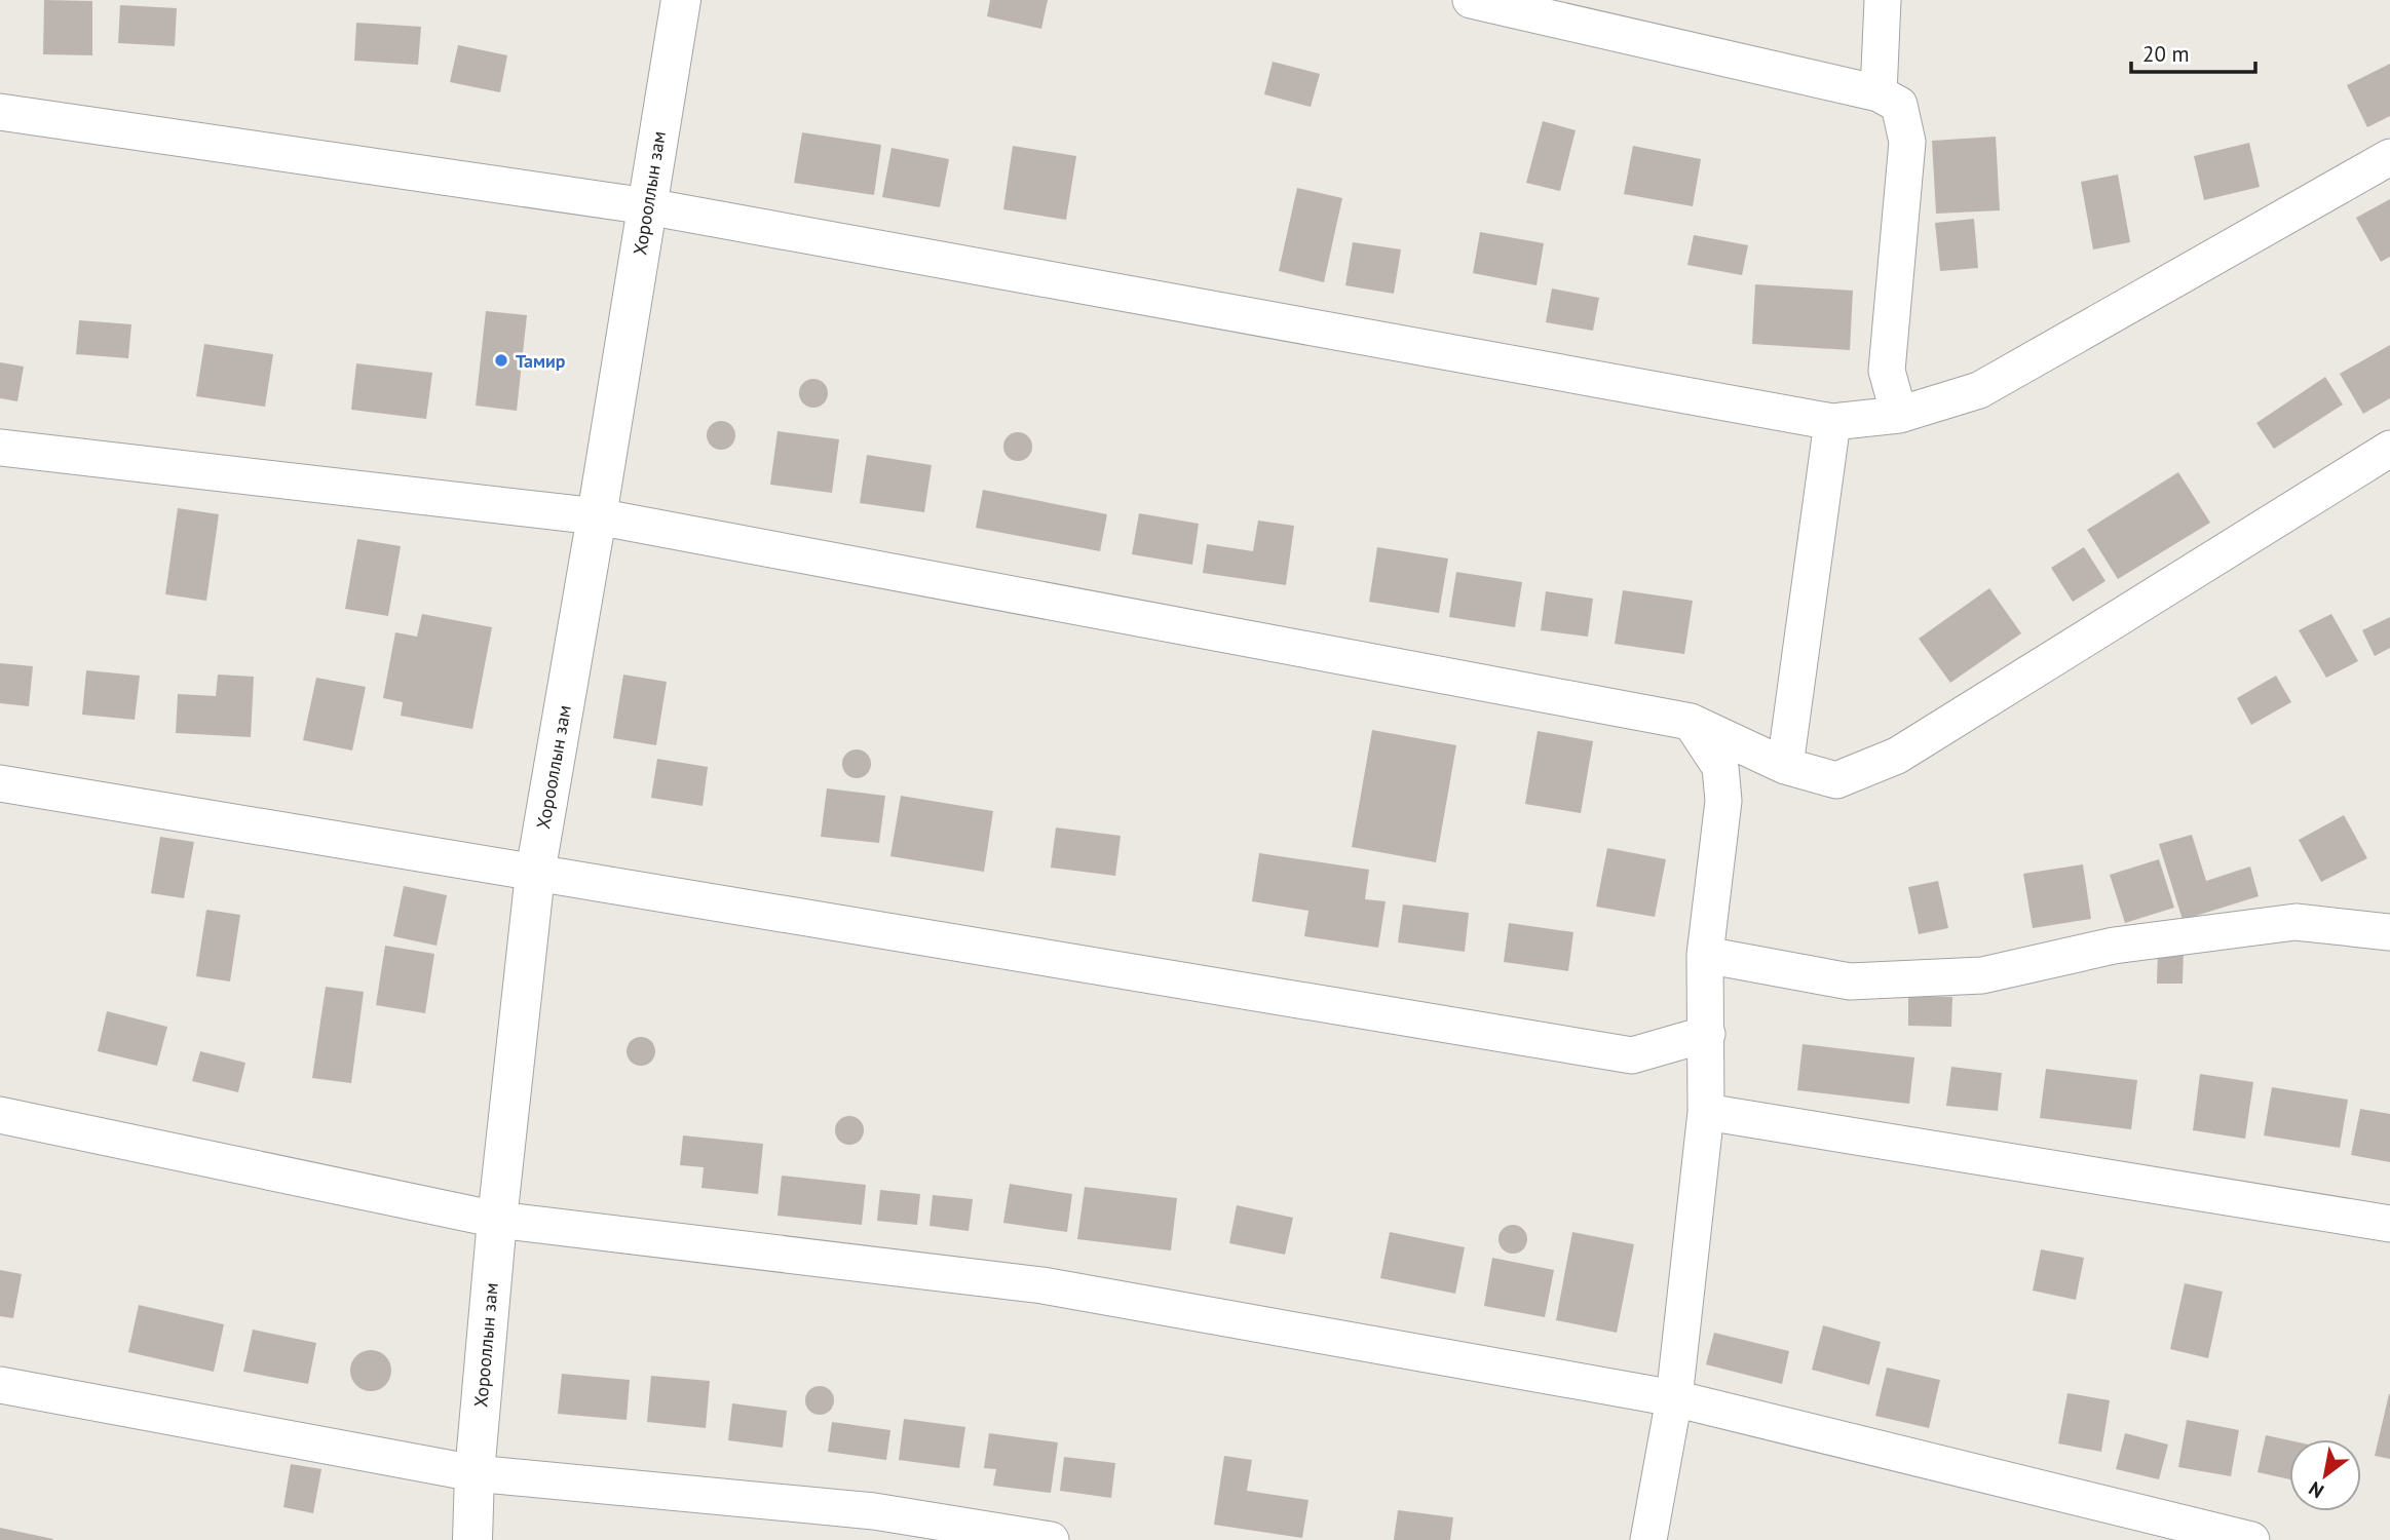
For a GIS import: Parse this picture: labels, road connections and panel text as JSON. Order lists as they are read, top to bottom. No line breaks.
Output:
{"streets":{"street":["Хорооллын зам"]},"places":["Тамир"],"scale_bar":"20 m","north":"bottom left"}
